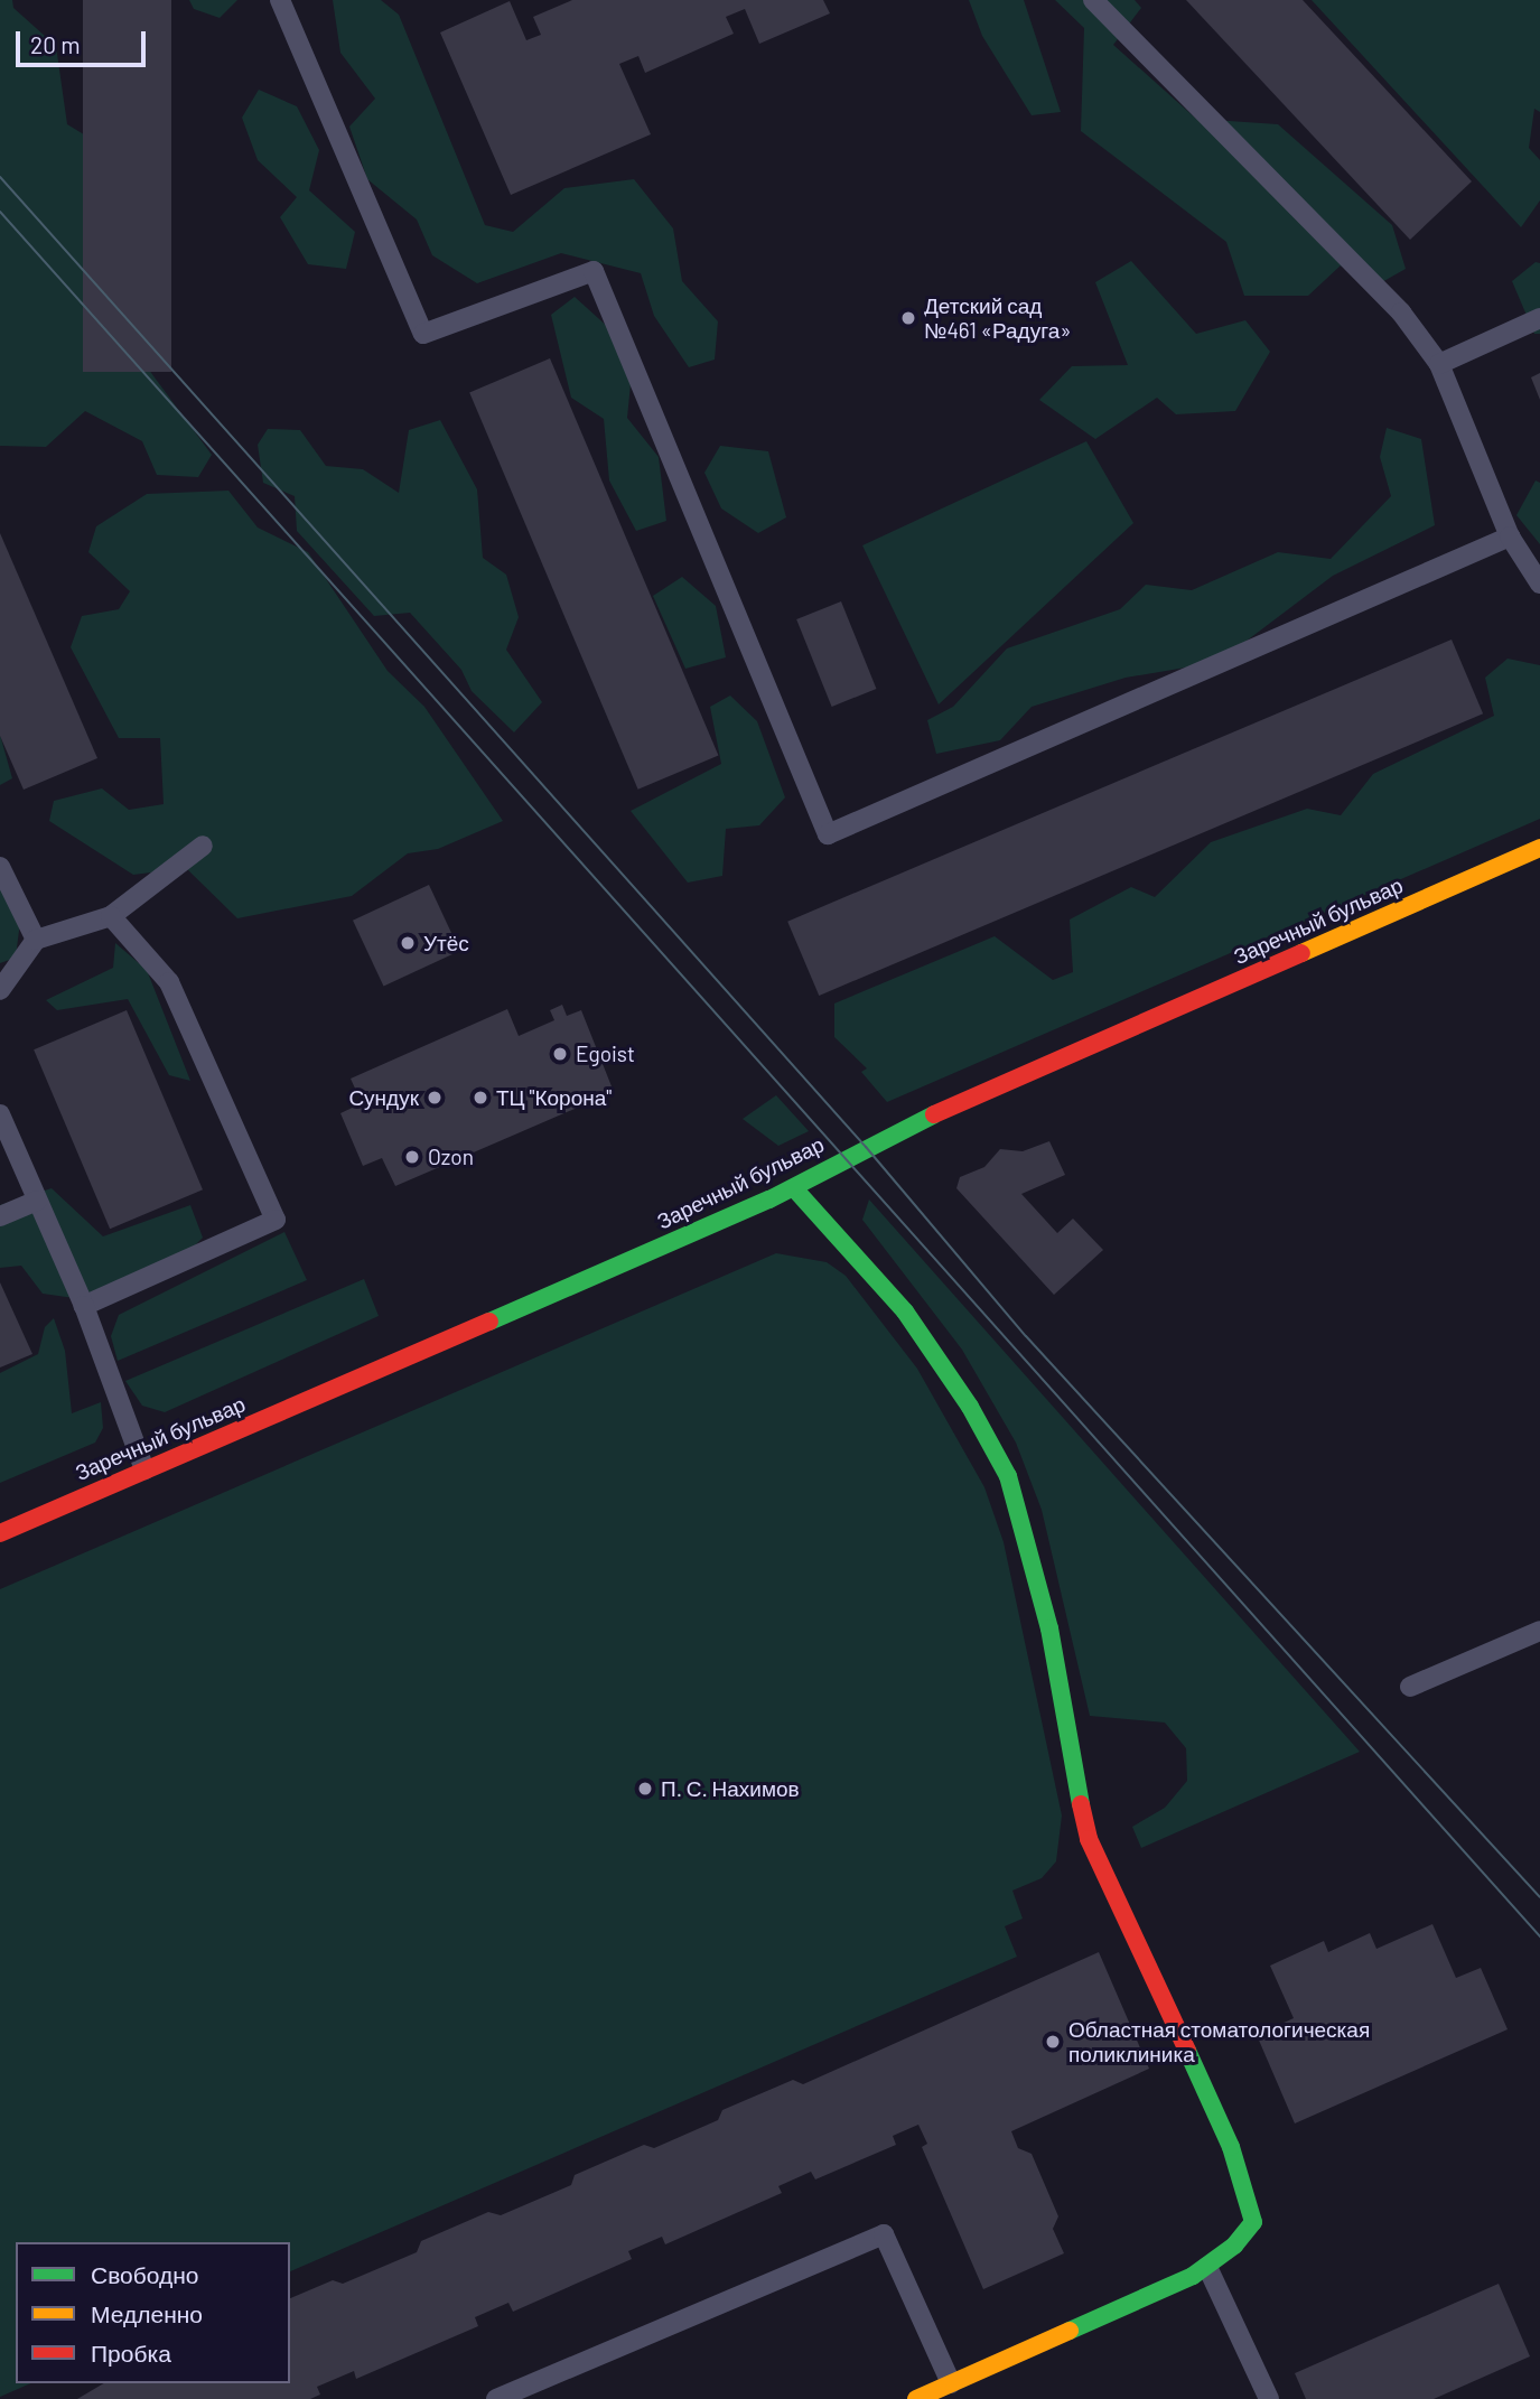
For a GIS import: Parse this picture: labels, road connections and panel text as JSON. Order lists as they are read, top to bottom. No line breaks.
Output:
{"streets":{"street":["Заречный бульвар"]},"places":["Детский сад №461 «Радуга»","Утёс","Egoist","Сундук","ТЦ \"Корона\"","Ozon","П. С. Нахимов","Областная стоматологическая поликлиника"],"legend":["Свободно","Медленно","Пробка"],"scale_bar":"20 m"}
